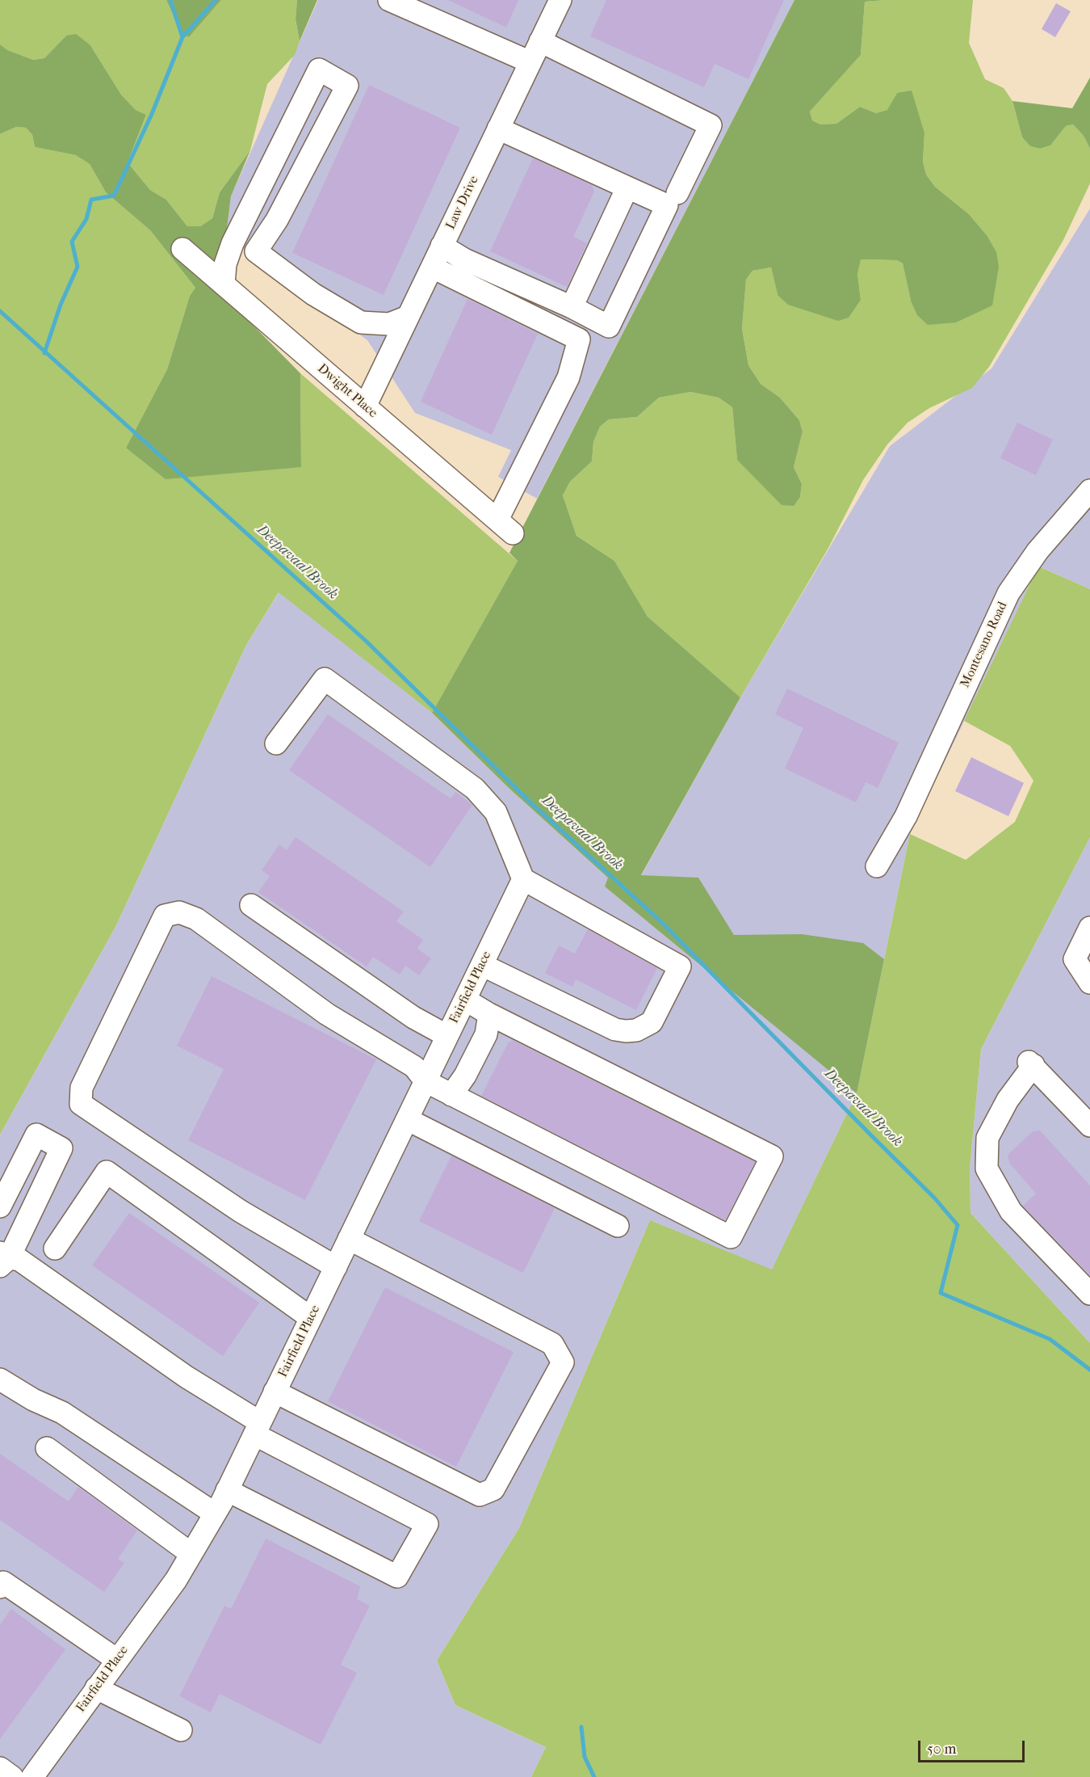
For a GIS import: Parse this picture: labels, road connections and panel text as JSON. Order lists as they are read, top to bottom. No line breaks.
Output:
{"streets":{"street":["Law Drive","Dwight Place","Montesano Road","Fairfield Place"]},"crossings":[["Law Drive","Dwight Place"]],"water":["Deepavaal Brook"],"scale_bar":"50 m"}
